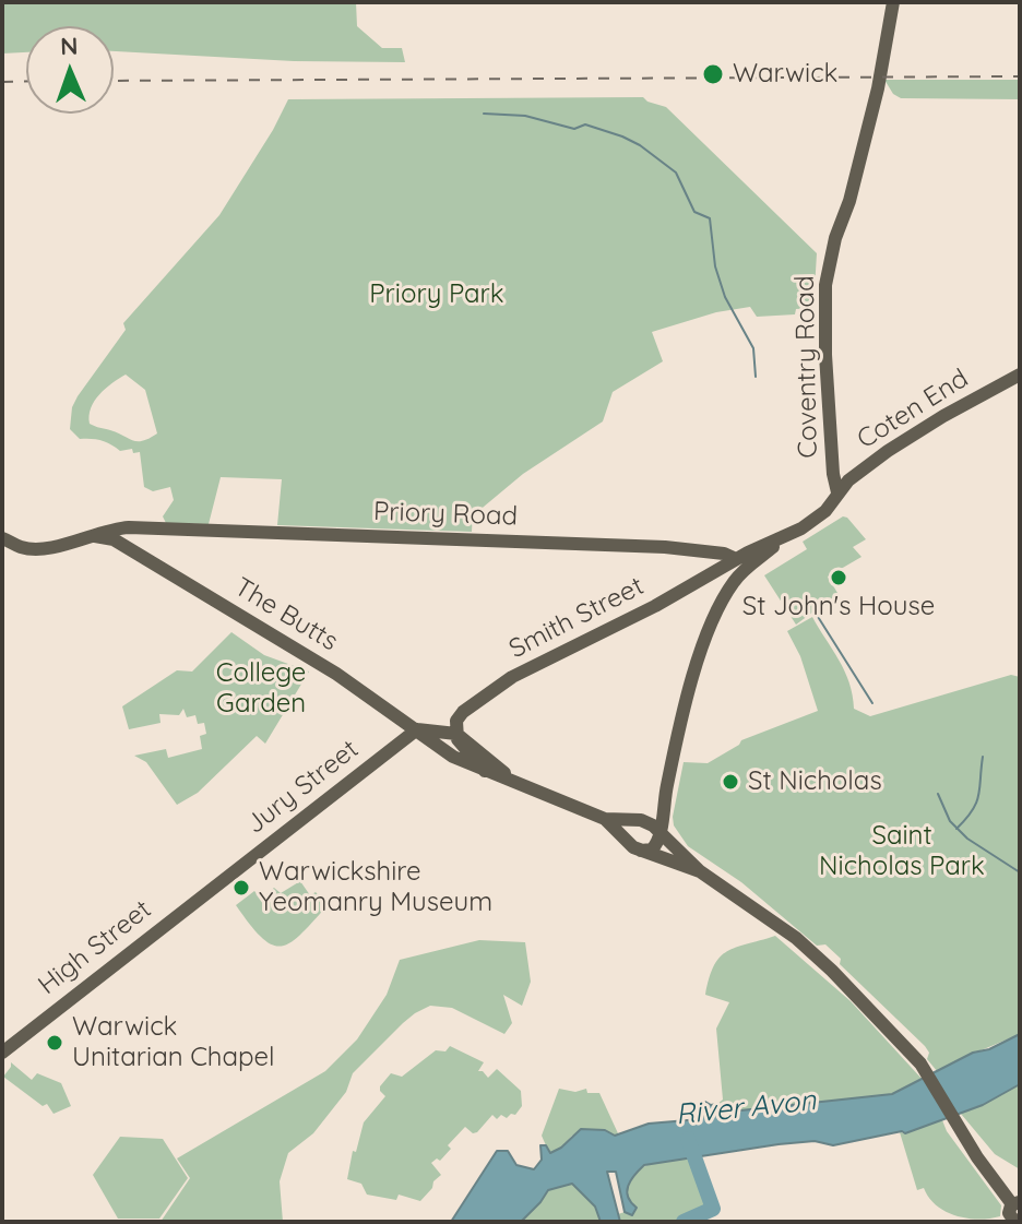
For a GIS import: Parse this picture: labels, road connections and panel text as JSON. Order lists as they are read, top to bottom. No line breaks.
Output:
{"streets":{"main road":["Coventry Road","Coten End","Priory Road","The Butts","Smith Street","Jury Street","High Street"]},"crossings":[["Coventry Road","Coten End"],["Coten End","Smith Street"],["Priory Road","The Butts"],["Priory Road","Smith Street"],["The Butts","Jury Street"],["Jury Street","High Street"]],"water":["River Avon"],"parks":["Priory Park","College Garden","Saint Nicholas Park"],"places":["Warwick","St John's House","St Nicholas","Warwickshire Yeomanry Museum","Warwick Unitarian Chapel"],"north":"top"}
